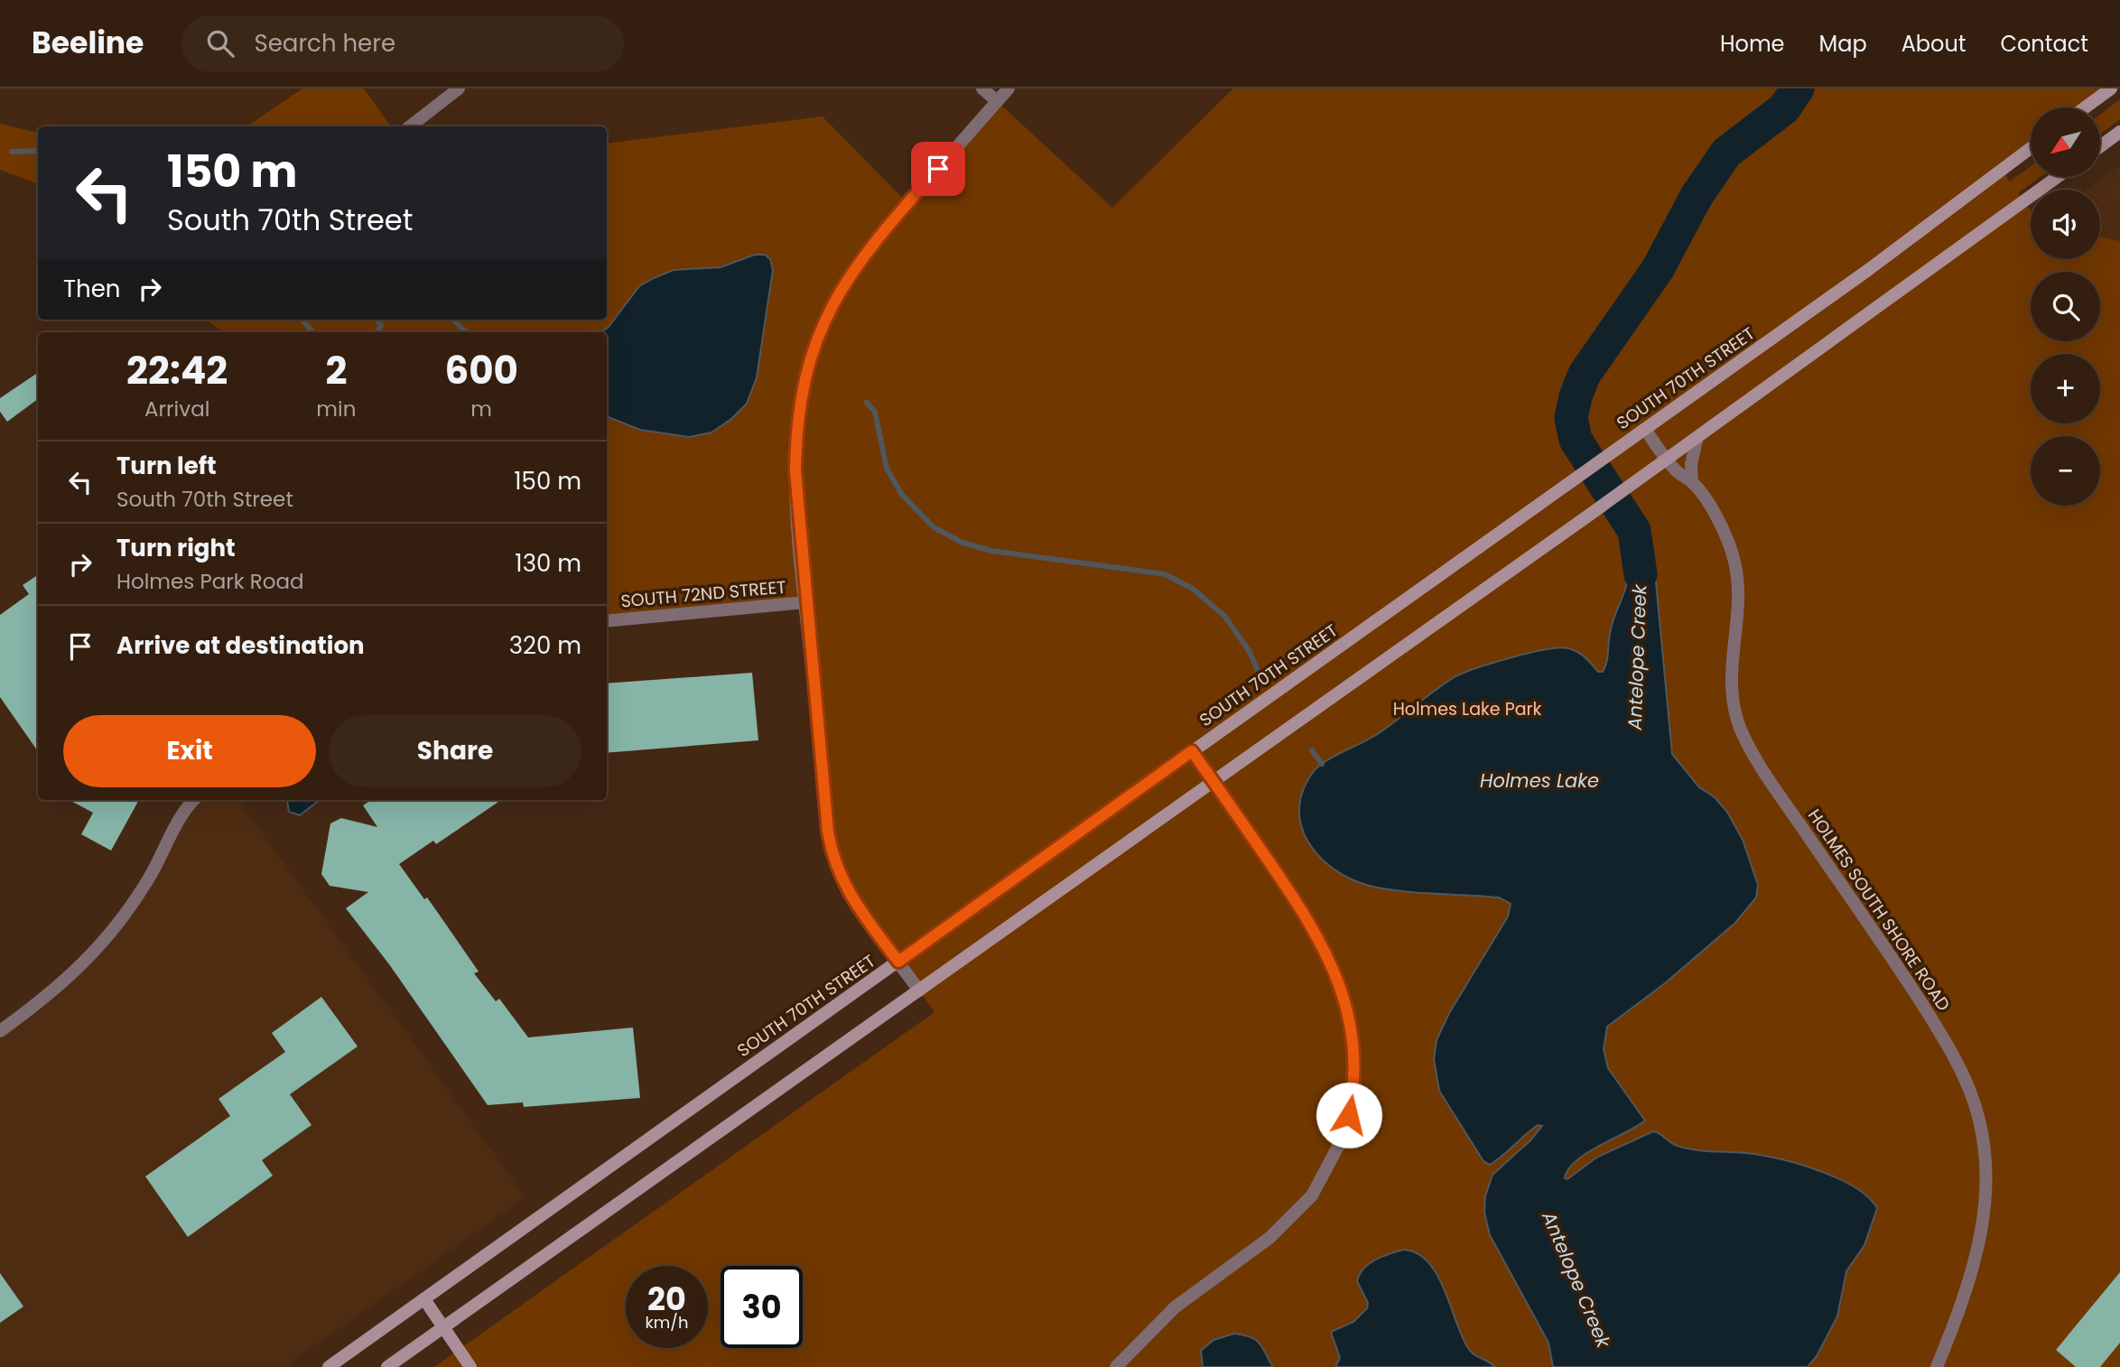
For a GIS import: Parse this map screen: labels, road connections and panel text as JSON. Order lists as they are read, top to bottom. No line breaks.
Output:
{"streets":{"main road":["SOUTH 70TH STREET"],"street":["SOUTH 72ND STREET","HOLMES SOUTH SHORE ROAD"]},"crossings":[["SOUTH 70TH STREET","HOLMES SOUTH SHORE ROAD"]],"water":["Antelope Creek","Holmes Lake"],"parks":["Holmes Lake Park"],"north":"bottom left","page":{"header":"Beeline","search":"Search here","nav":["Home","Map","About","Contact"],"map_buttons":["+","−"],"turn":["150 m","South 70th Street"],"then":"Then","eta":["22:42","Arrival","2","min","600","m"],"list":[{"name":"Turn left","note":"South 70th Street","value":"150 m"},{"name":"Turn right","note":"Holmes Park Road","value":"130 m"},{"name":"Arrive at destination","value":"320 m"}],"buttons":["Exit","Share"],"speed":"20 km/h","limit":"30"}}
